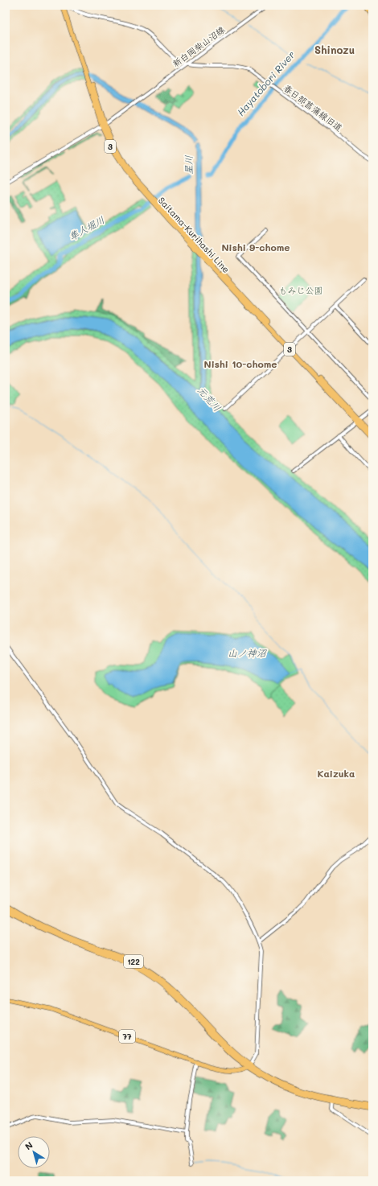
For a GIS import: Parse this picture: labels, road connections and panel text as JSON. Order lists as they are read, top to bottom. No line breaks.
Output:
{"streets":{"main road":["3","Saitama-Kurihashi Line","122","77"],"street":["新白岡柴山沼線","春日部菖蒲線旧道"]},"crossings":[["新白岡柴山沼線","春日部菖蒲線旧道"],["新白岡柴山沼線","Saitama-Kurihashi Line"],["春日部菖蒲線旧道","Saitama-Kurihashi Line"],["122","77"]],"districts":["Shinozu","Nishi 9-chome","Nishi 10-chome","Kaizuka"],"water":["Hayatobori River","星川","隼人堀川","元荒川","山ノ神沼"],"parks":["もみじ公園"],"north":"top left"}
